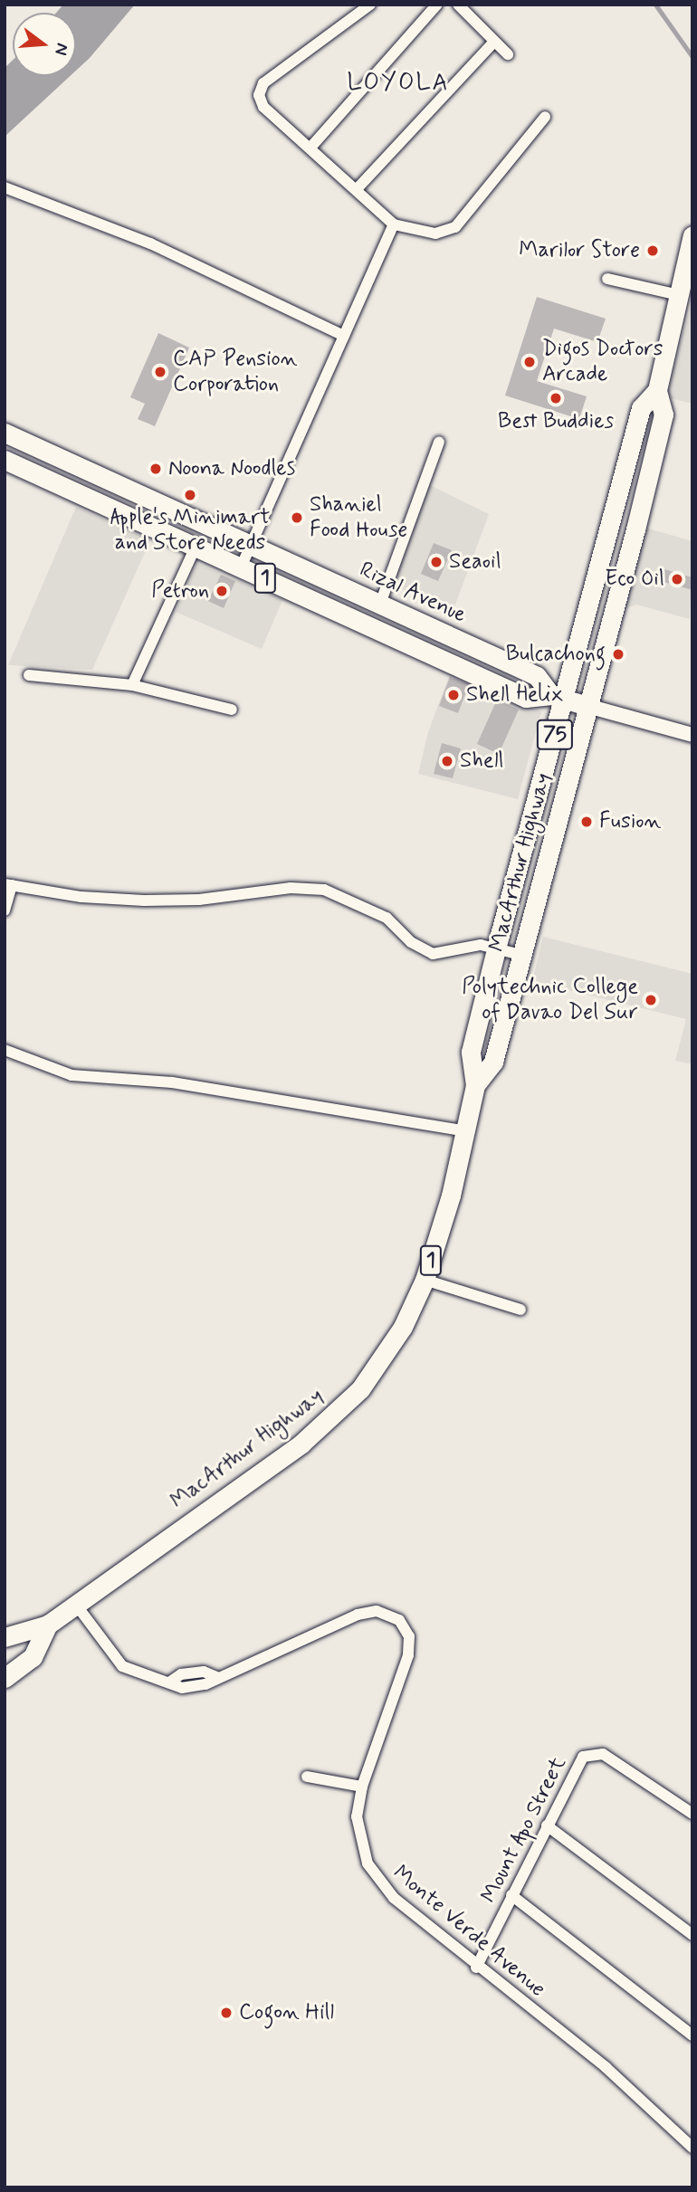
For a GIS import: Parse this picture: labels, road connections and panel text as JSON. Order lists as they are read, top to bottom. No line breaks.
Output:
{"streets":{"main road":["1","Rizal Avenue","75","MacArthur Highway"],"street":["Mount Apo Street","Monte Verde Avenue"]},"crossings":[["1","Rizal Avenue"],["1","MacArthur Highway"],["Rizal Avenue","MacArthur Highway"],["MacArthur Highway","Monte Verde Avenue"],["Mount Apo Street","Monte Verde Avenue"]],"districts":["LOYOLA"],"places":["Marilor Store","Digos Doctors Arcade","CAP Pension Corporation","Best Buddies","Noona Noodles","Apple's Minimart and Store Needs","Shaniel Food House","Seaoil","Eco Oil","Petron","Bulcachong","Shell Helix","Shell","Fusion","Polytechnic College of Davao Del Sur","Cogon Hill"],"north":"right"}
